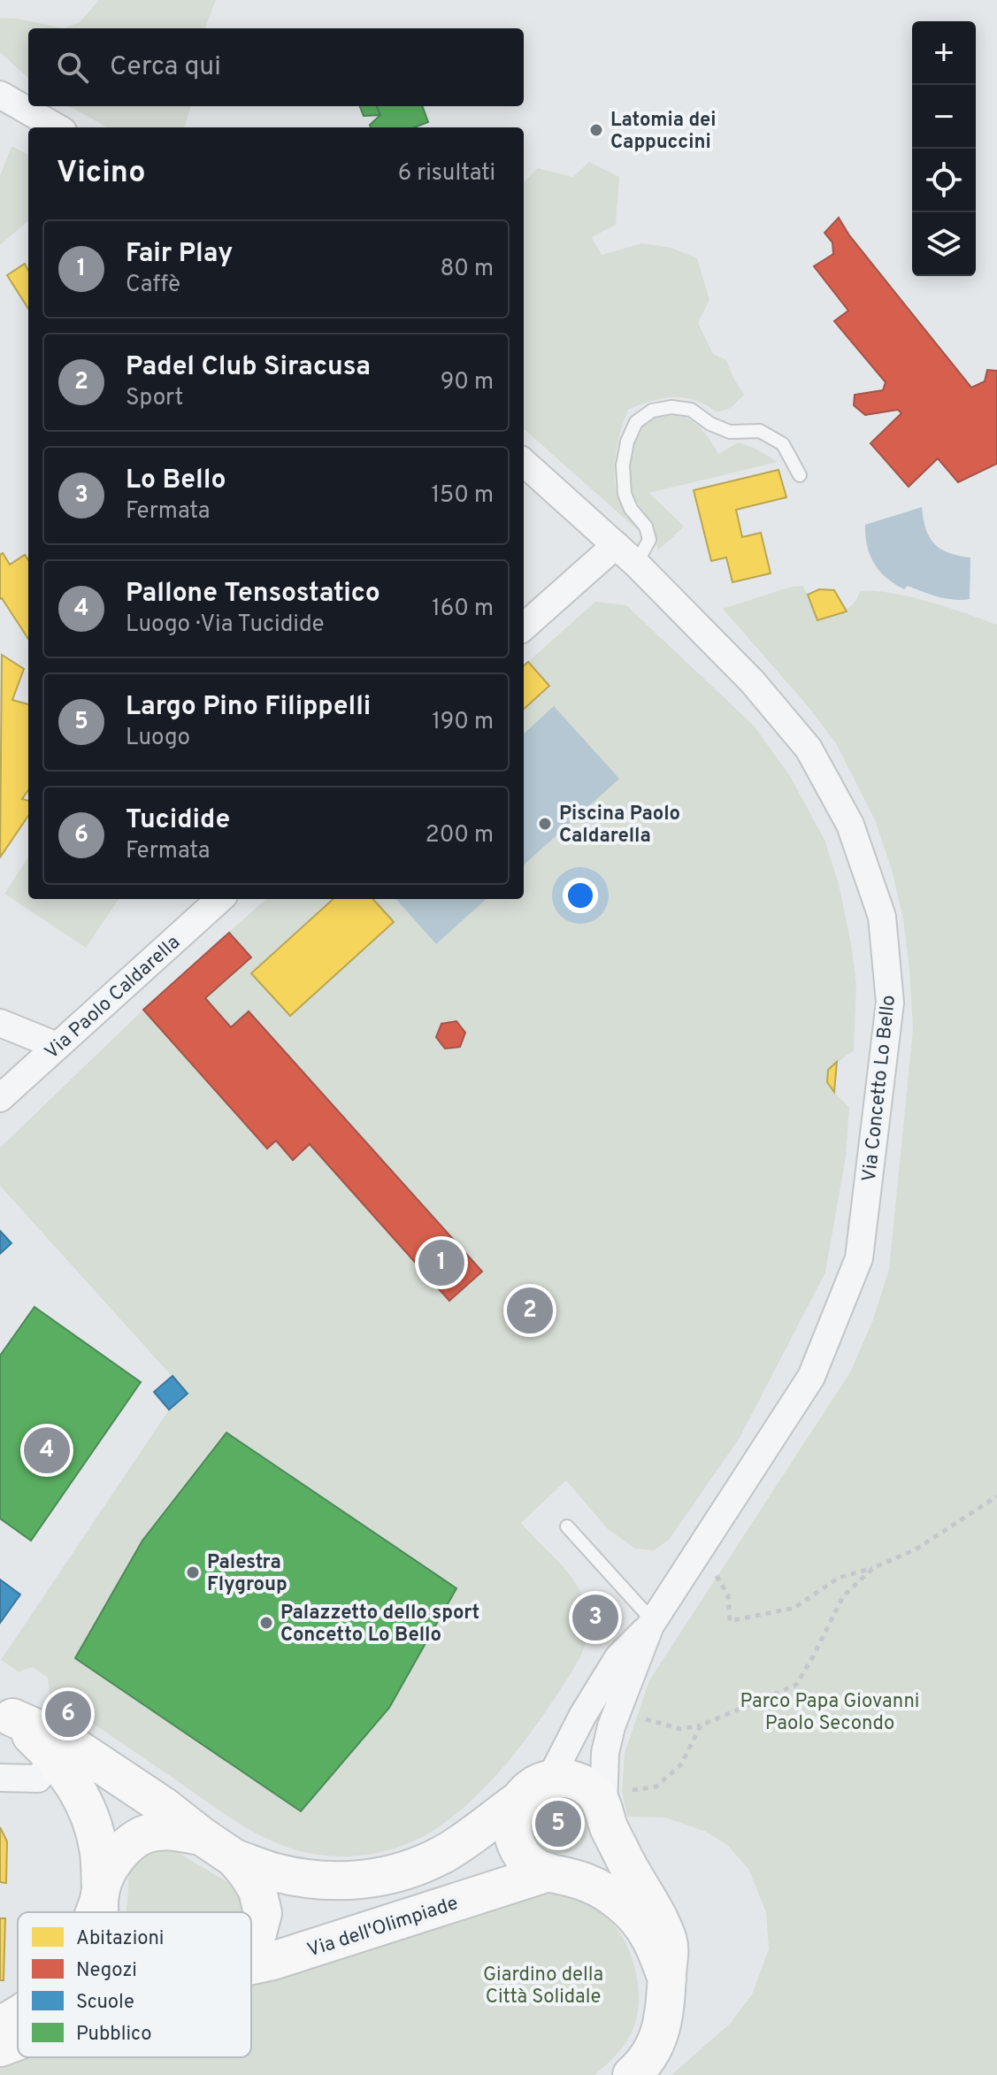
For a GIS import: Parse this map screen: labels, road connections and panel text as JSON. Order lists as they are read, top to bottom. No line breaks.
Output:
{"streets":{"street":["Via Paolo Caldarella","Via Concetto Lo Bello","Via dell'Olimpiade"]},"parks":["Parco Papa Giovanni Paolo Secondo","Giardino della Città Solidale"],"places":["Latomia dei Cappuccini","Piscina Paolo Caldarella","Palestra Flygroup","Palazzetto dello sport Concetto Lo Bello"],"legend":["Abitazioni","Negozi","Scuole","Pubblico"],"page":{"map_buttons":["+","−"],"search":"Cerca qui","heading":["Vicino","6 risultati"],"list":[{"mark":"1","name":"Fair Play","note":"Caffè","value":"80 m"},{"mark":"2","name":"Padel Club Siracusa","note":"Sport","value":"90 m"},{"mark":"3","name":"Lo Bello","note":"Fermata","value":"150 m"},{"mark":"4","name":"Pallone Tensostatico","note":"Luogo · Via Tucidide","value":"160 m"},{"mark":"5","name":"Largo Pino Filippelli","note":"Luogo","value":"190 m"},{"mark":"6","name":"Tucidide","note":"Fermata","value":"200 m"}],"pins":["1","2","4","3","6","5"]}}
